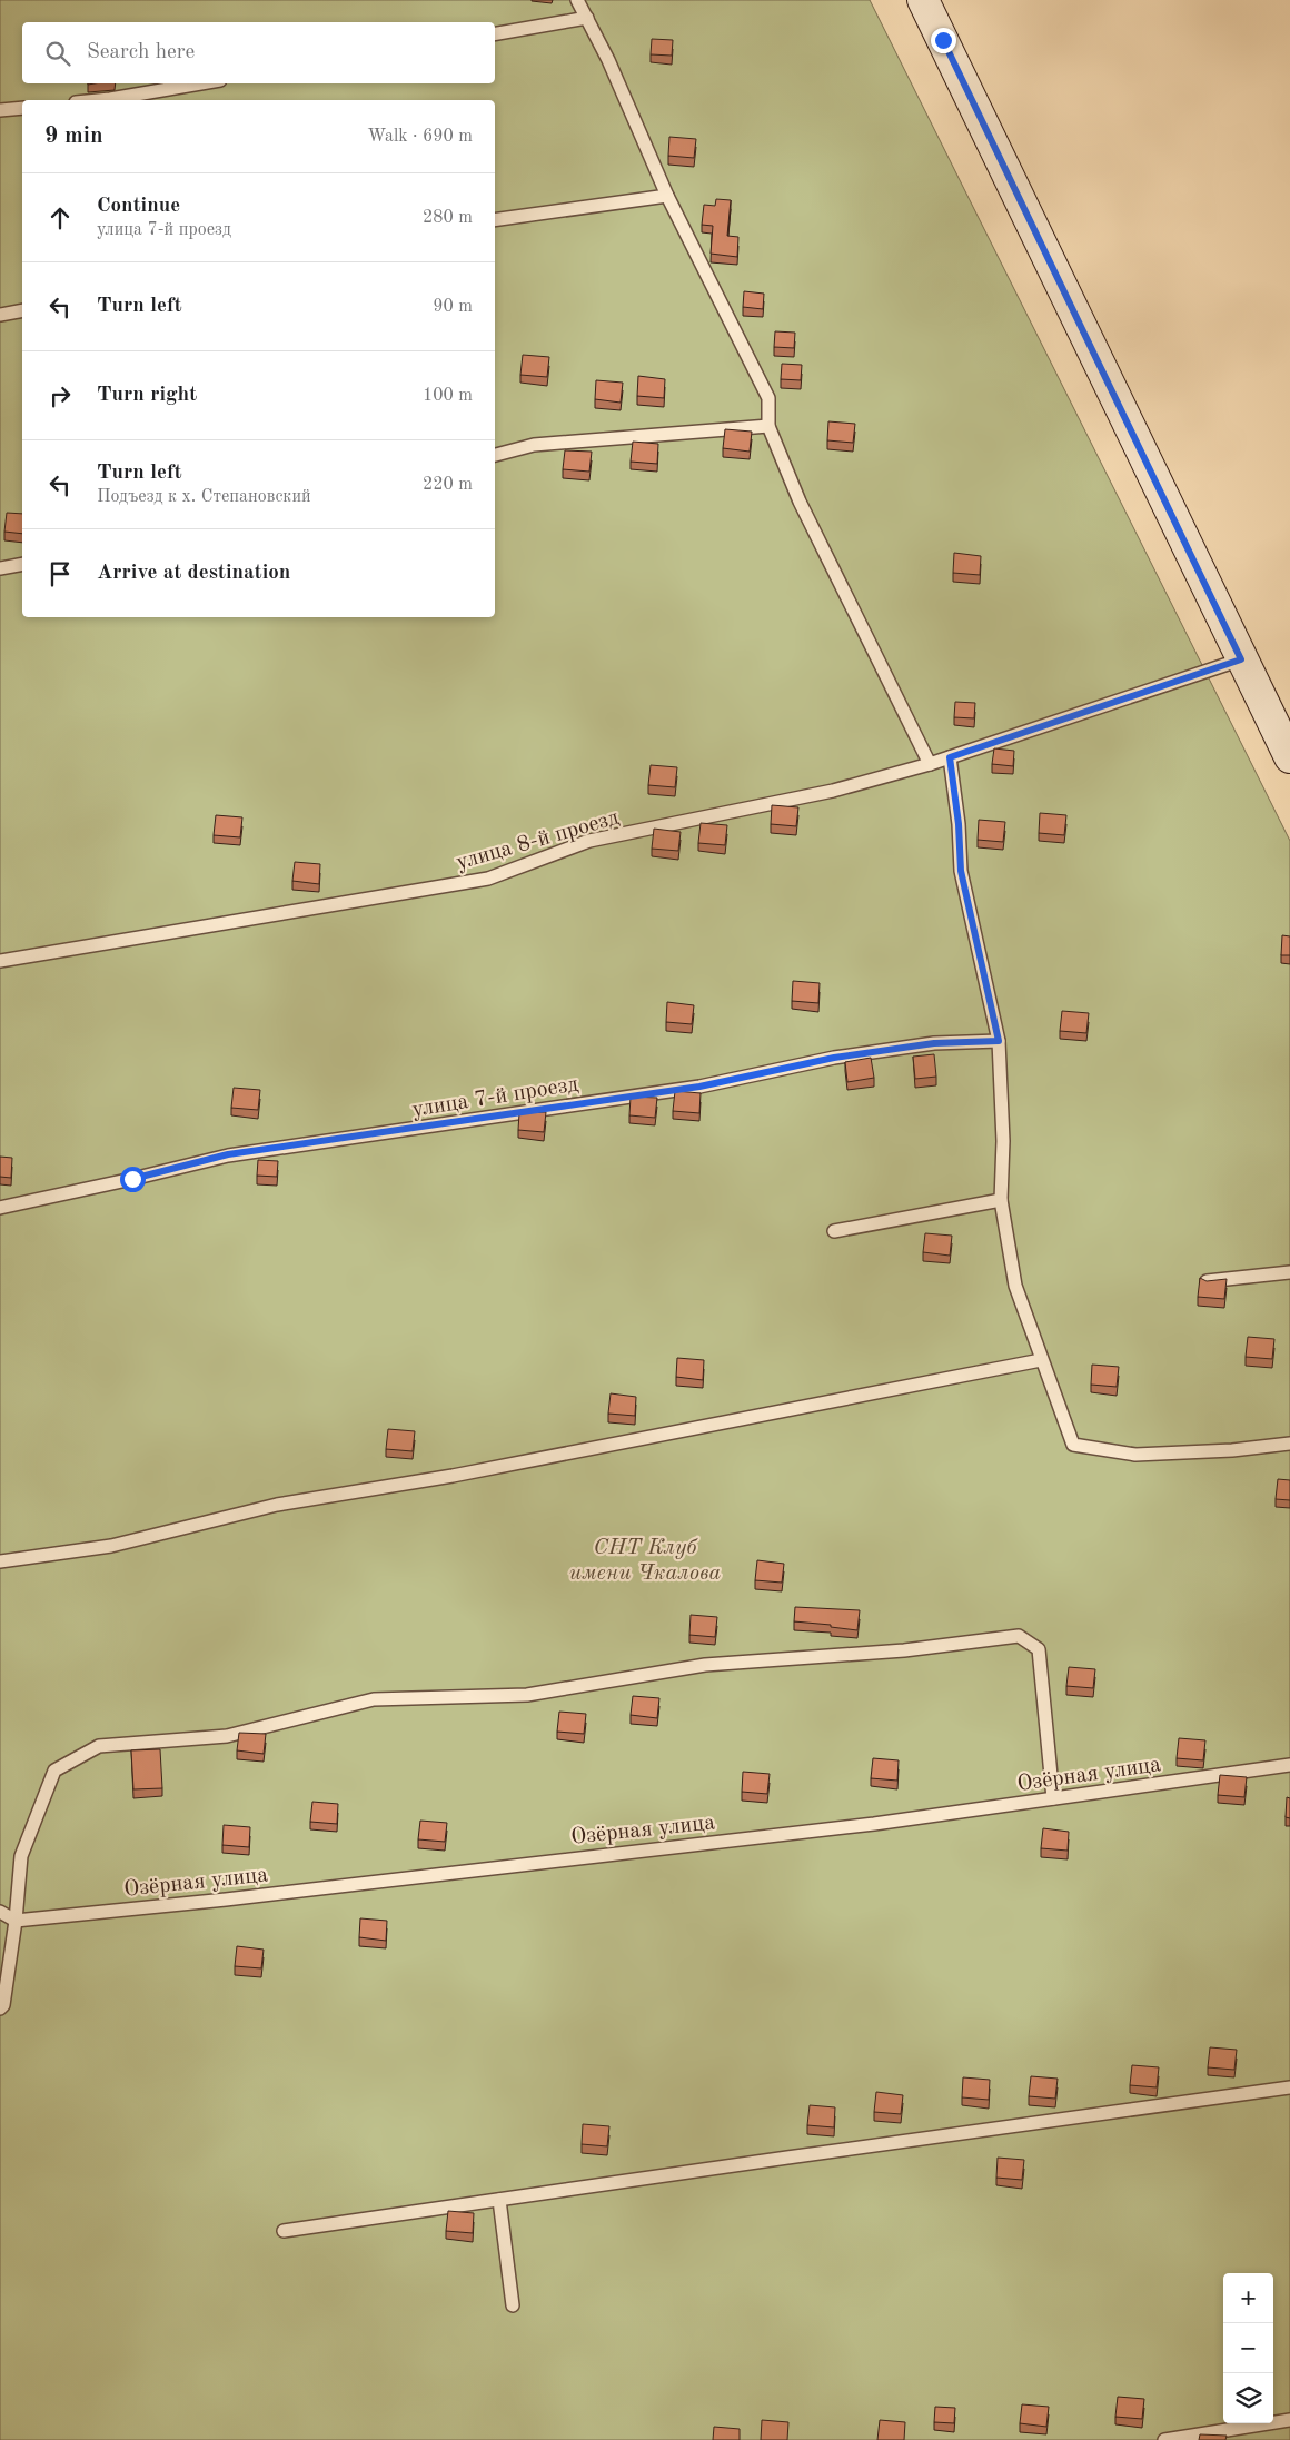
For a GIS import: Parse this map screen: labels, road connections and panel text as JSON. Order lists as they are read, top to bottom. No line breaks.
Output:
{"streets":{"lane":["улица 8-й проезд","улица 7-й проезд","Озёрная улица"]},"parks":["СНТ Клуб имени Чкалова"],"page":{"search":"Search here","heading":["9 min","Walk · 690 m"],"list":[["Continue","улица 7-й проезд","280 m"],["Turn left","90 m"],["Turn right","100 m"],["Turn left","Подъезд к х. Степановский","220 m"],"Arrive at destination"],"map_buttons":["+","−"]}}
